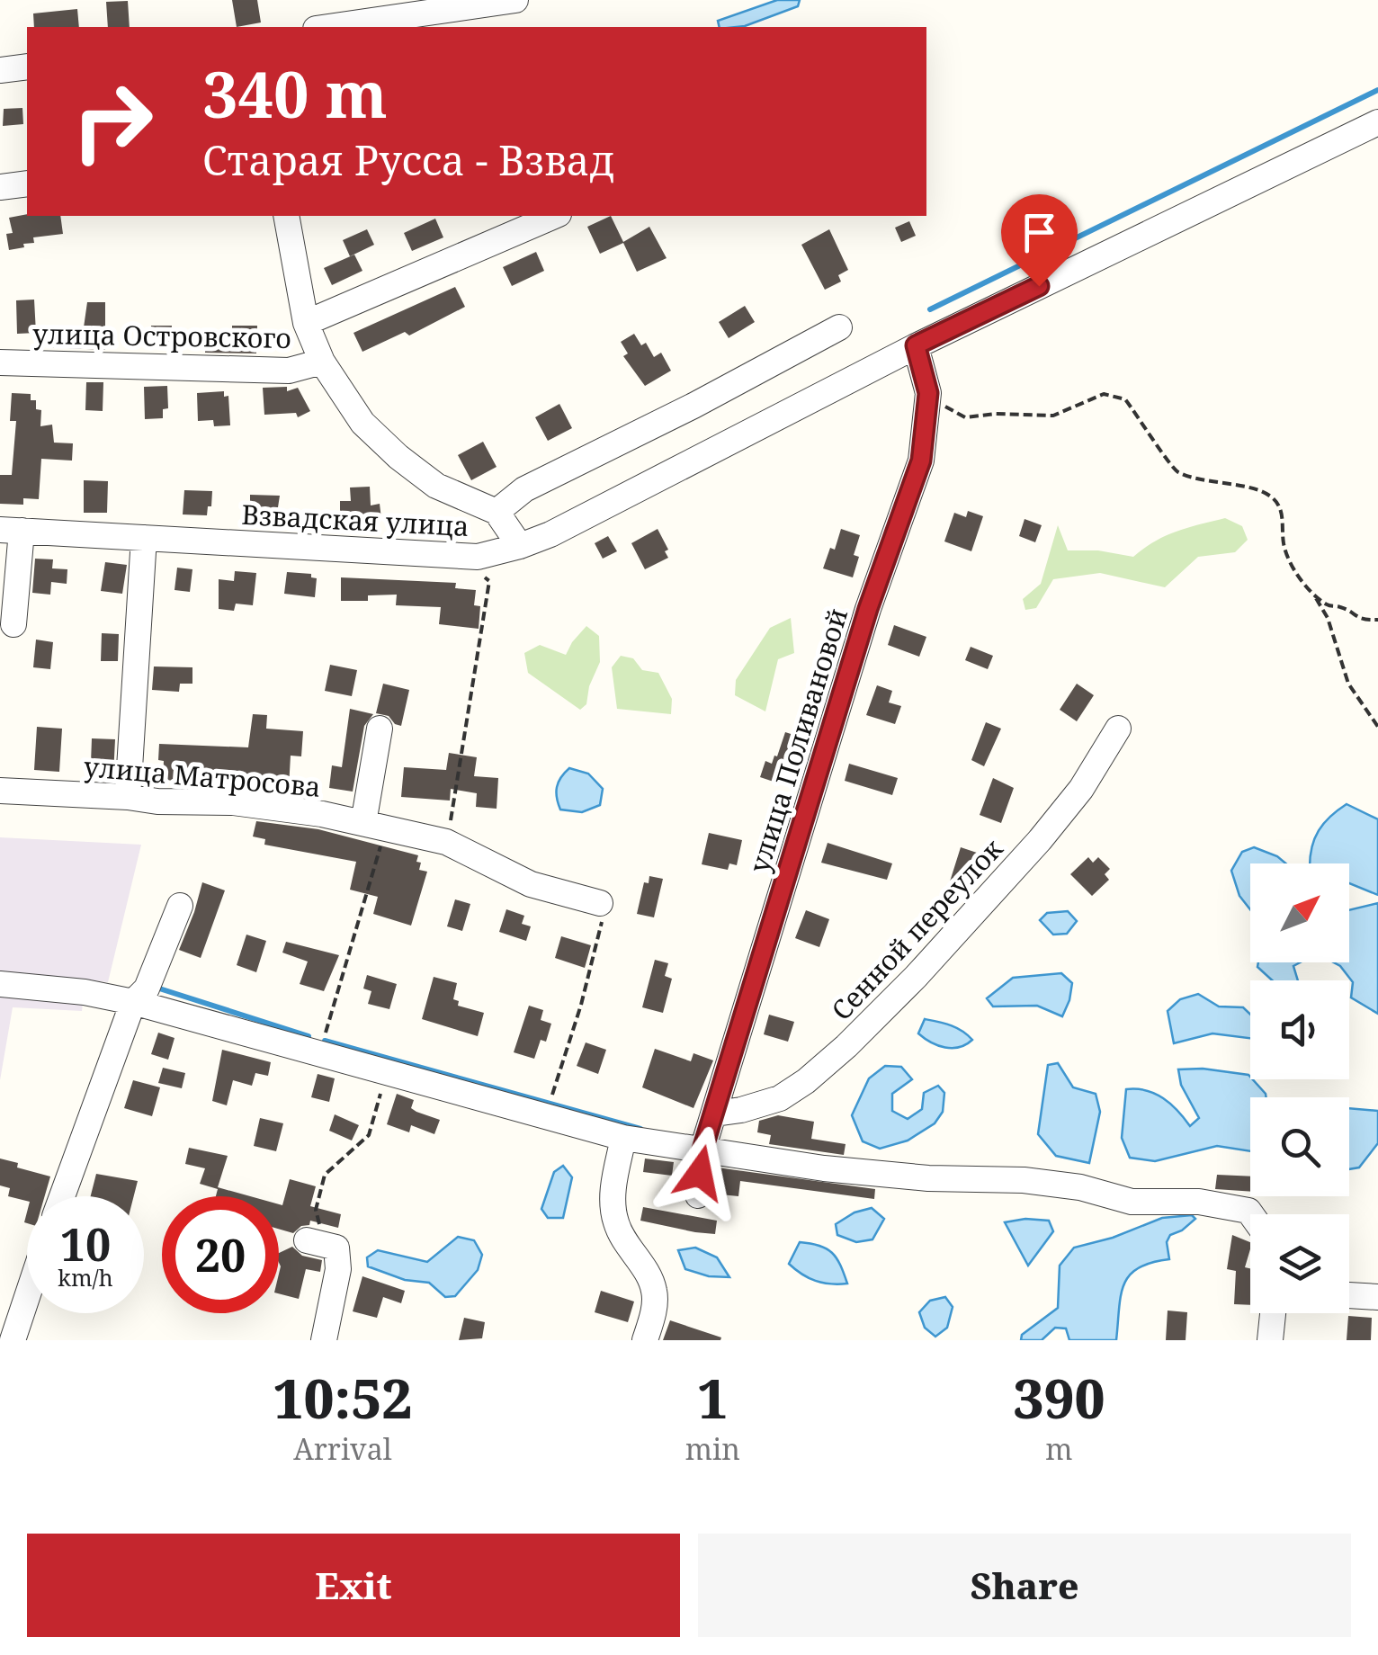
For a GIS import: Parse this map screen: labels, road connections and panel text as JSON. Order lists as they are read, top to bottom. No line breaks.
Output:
{"streets":{"street":["улица Островского","Взвадская улица","улица Поливановой","улица Матросова","Сенной переулок"]},"crossings":[["Взвадская улица","улица Поливановой"],["улица Поливановой","Сенной переулок"]],"north":"top right","page":{"turn":["340 m","Старая Русса - Взвад"],"speed":"10 km/h","limit":"20","eta":["10:52","Arrival","1","min","390","m"],"buttons":["Exit","Share"]}}
